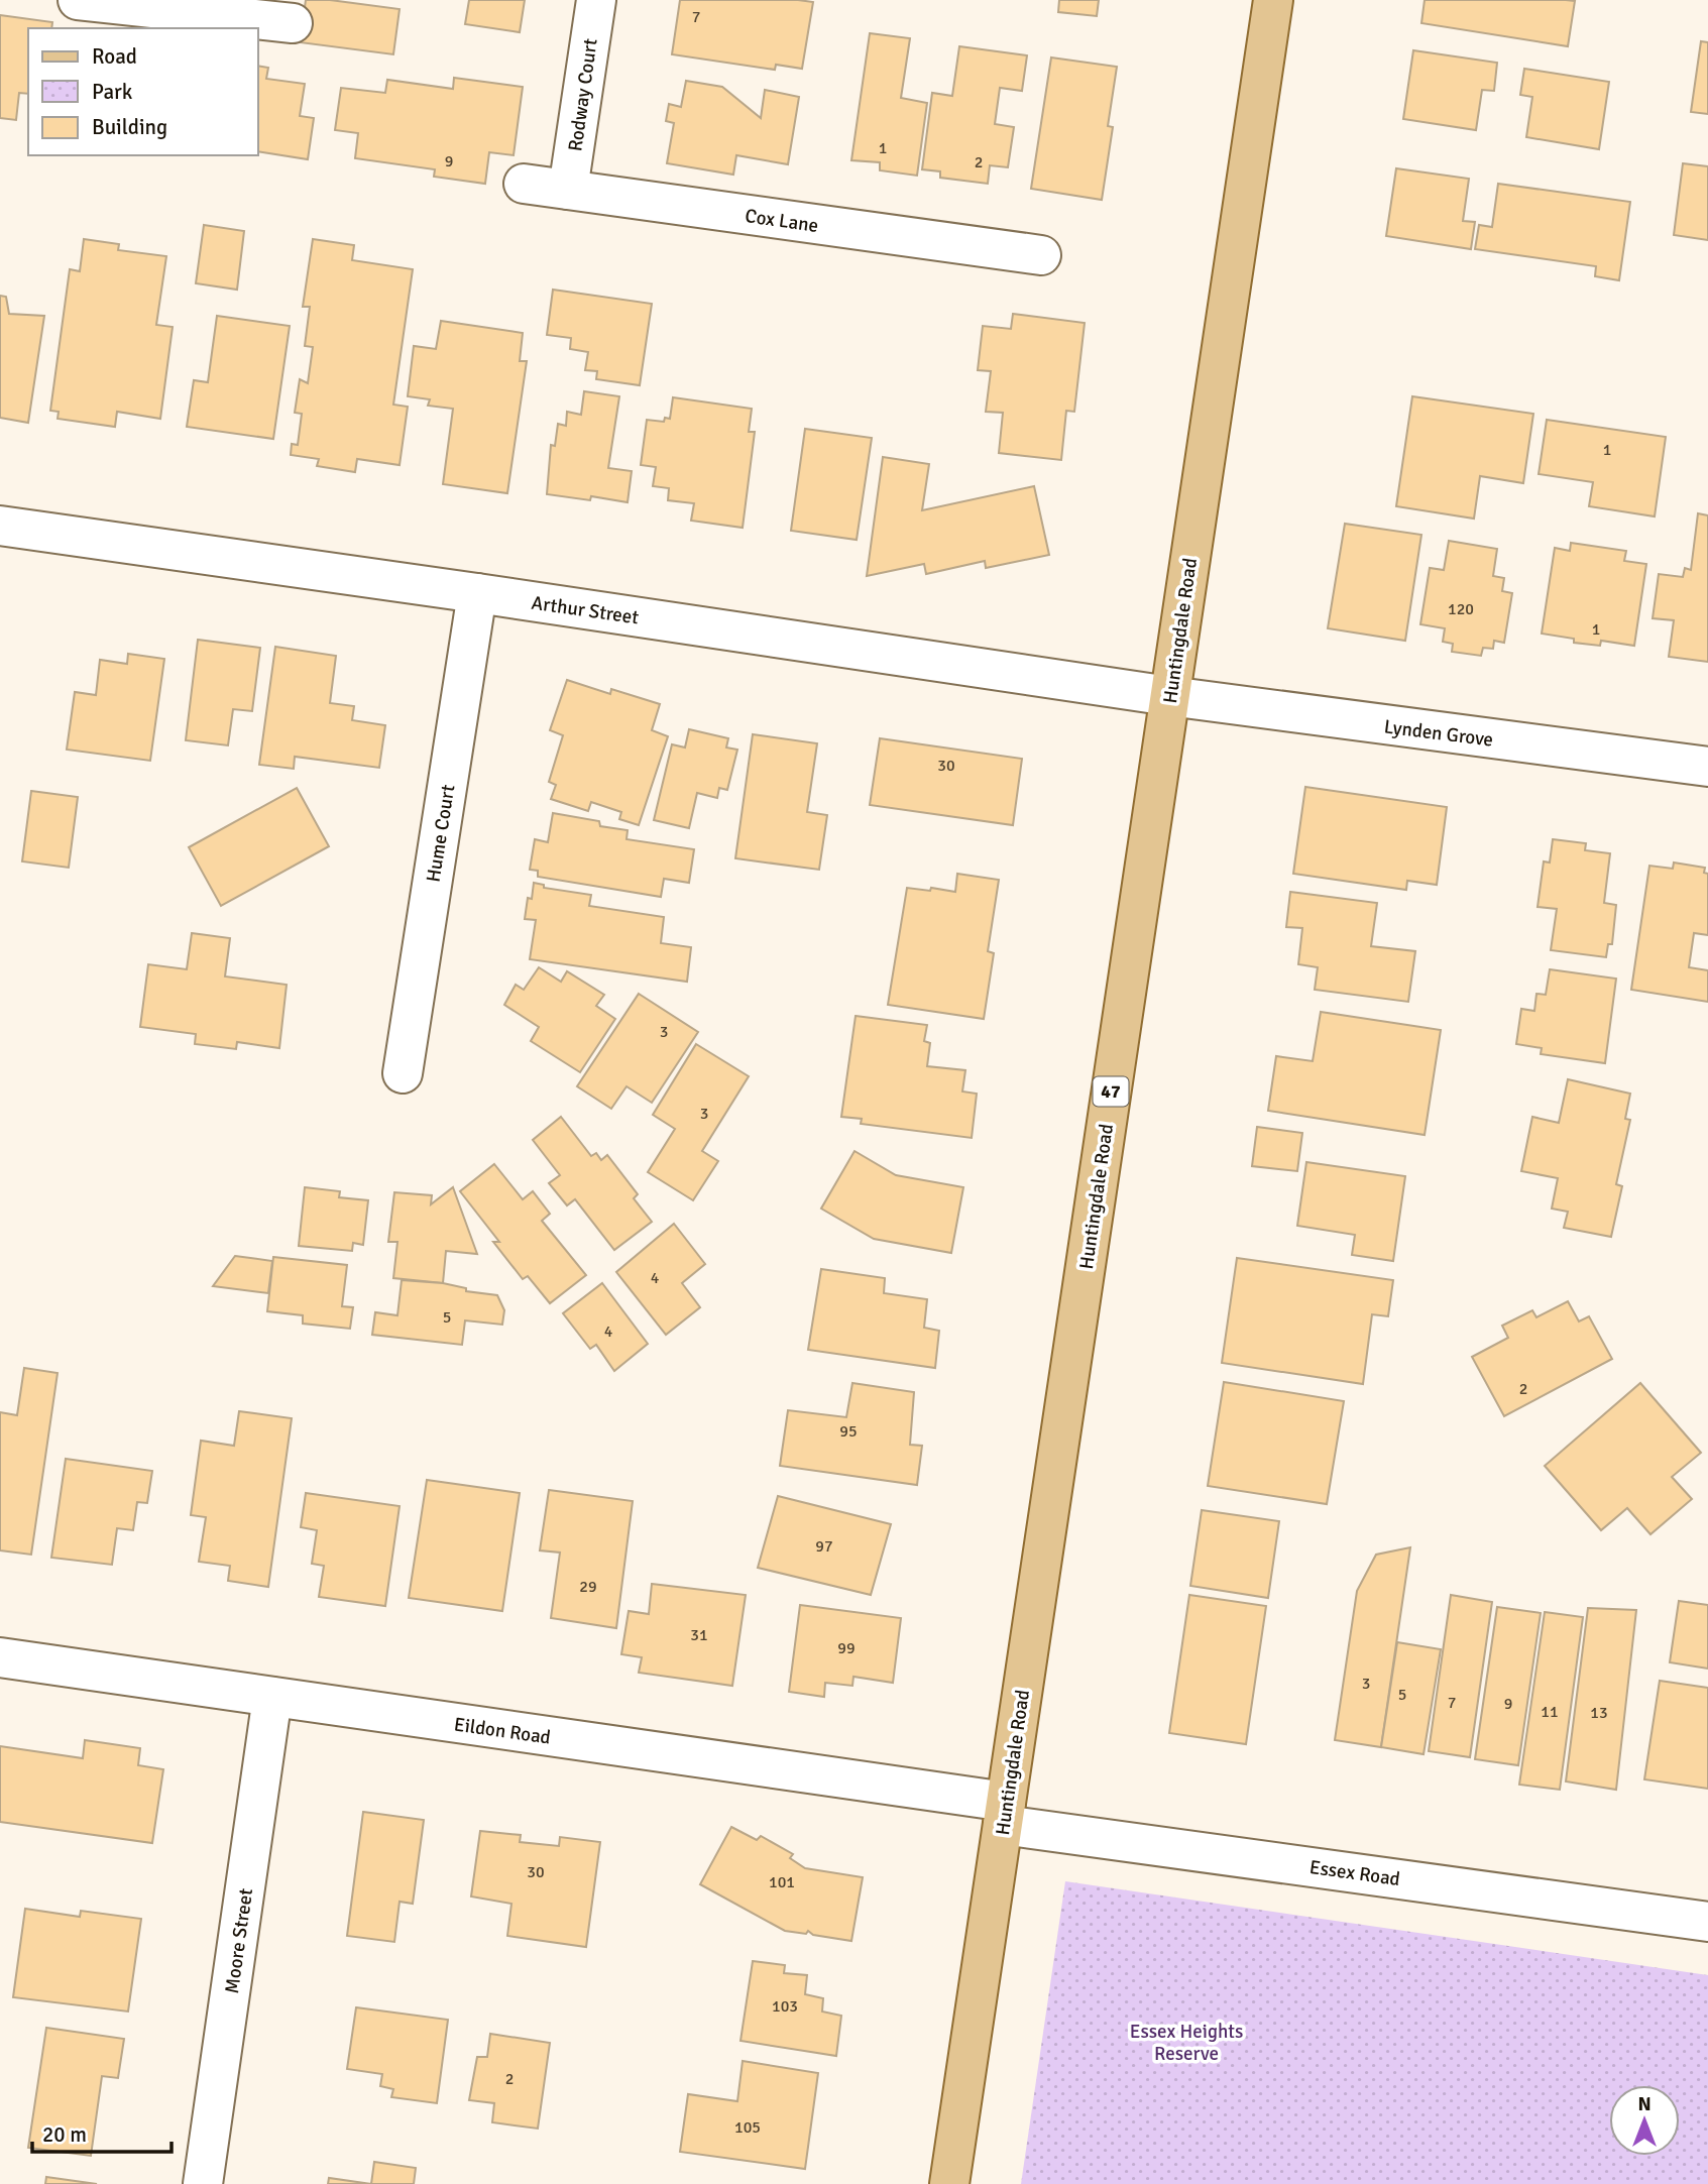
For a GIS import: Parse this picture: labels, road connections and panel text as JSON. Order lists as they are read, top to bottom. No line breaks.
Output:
{"streets":{"main road":["Huntingdale Road","47"],"street":["Rodway Court","Cox Lane","Arthur Street","Lynden Grove","Hume Court","Eildon Road","Essex Road","Moore Street"]},"crossings":[["Rodway Court","Cox Lane"],["Arthur Street","Huntingdale Road"],["Arthur Street","Lynden Grove"],["Arthur Street","Hume Court"],["Huntingdale Road","Lynden Grove"],["Huntingdale Road","Eildon Road"],["Huntingdale Road","Essex Road"],["Eildon Road","Essex Road"],["Eildon Road","Moore Street"]],"parks":["Essex Heights Reserve"],"house_numbers":["7","1","9","2","1","120","1","30","3","3","4","5","4","2","95","97","29","31","99","3","5","7","9","11","13","30","101","103","2","105"],"legend":["Road","Park","Building"],"scale_bar":"20 m","north":"top"}
